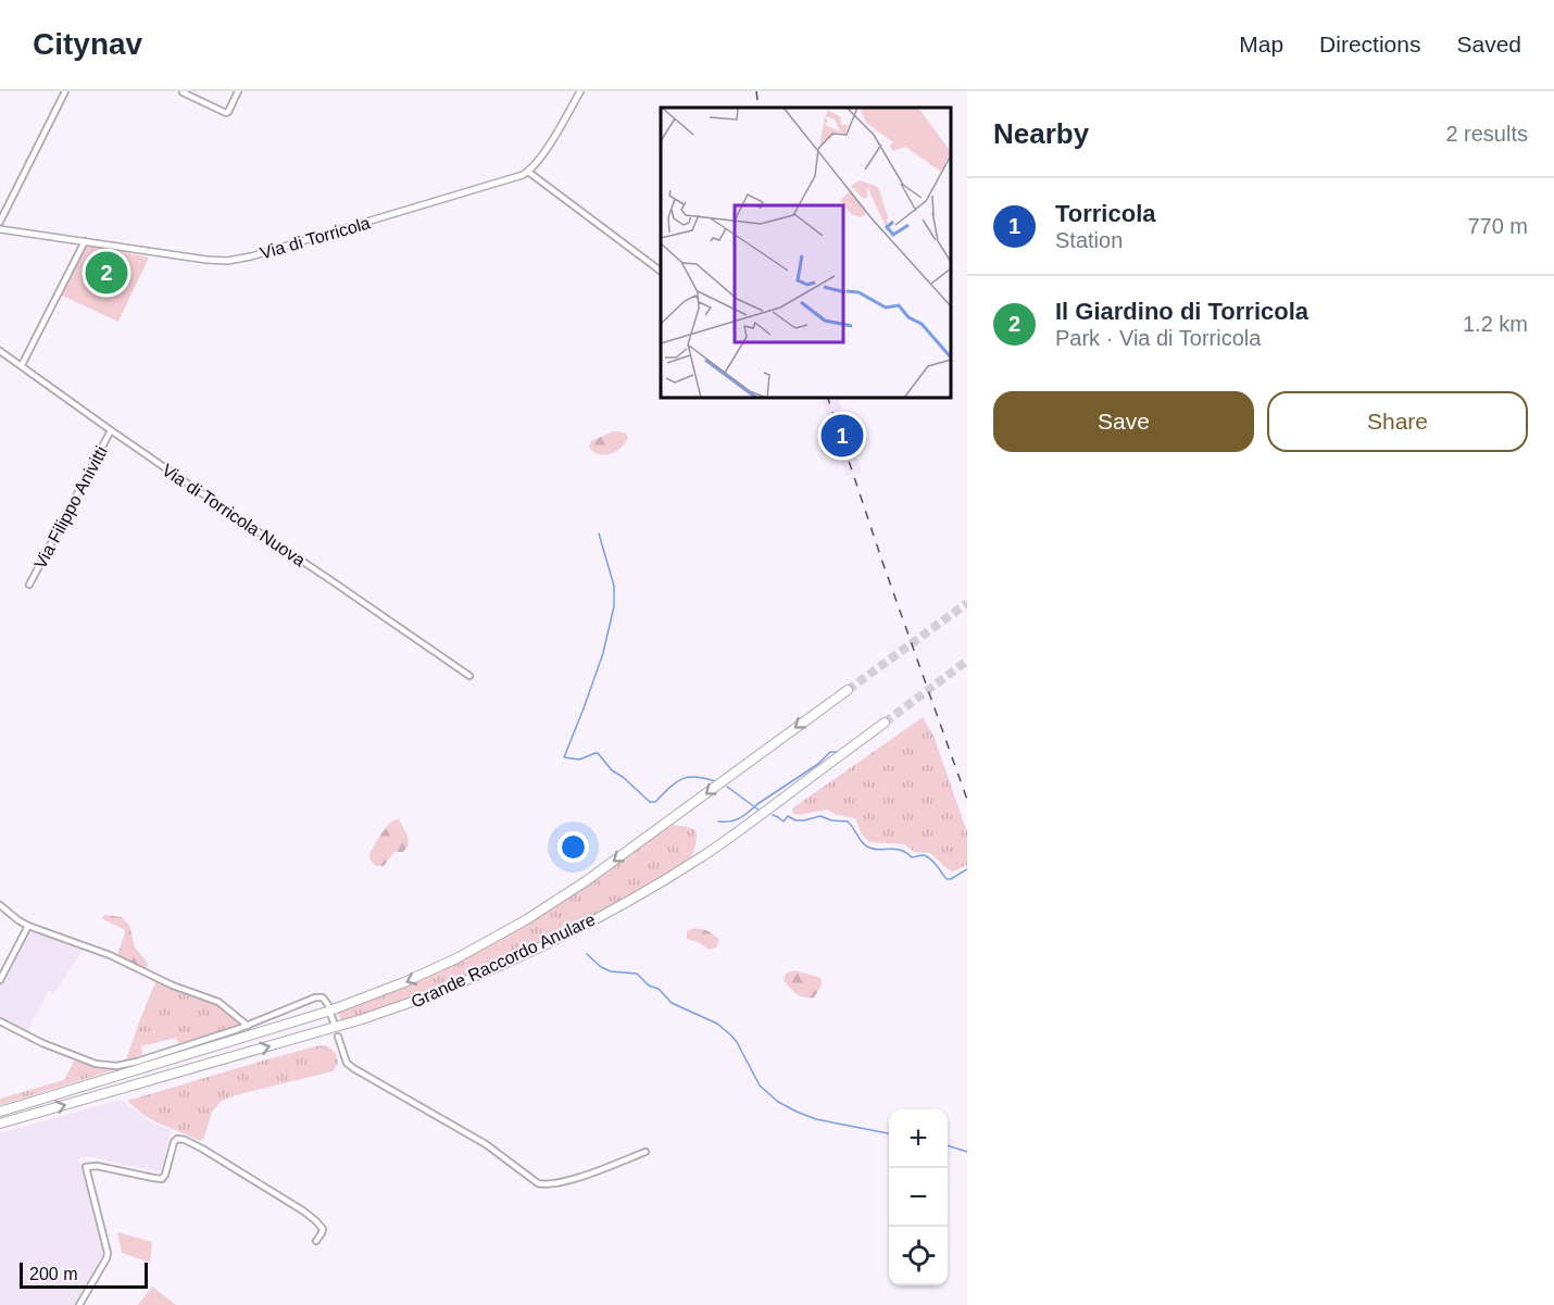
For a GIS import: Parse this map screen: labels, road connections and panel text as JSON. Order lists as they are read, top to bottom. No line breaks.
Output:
{"streets":{"highway":["Grande Raccordo Anulare"],"street":["Via di Torricola","Via Filippo Anivitti","Via di Torricola Nuova"]},"crossings":[["Via Filippo Anivitti","Via di Torricola Nuova"]],"scale_bar":"200 m","page":{"header":"Citynav","nav":["Map","Directions","Saved"],"heading":["Nearby","2 results"],"list":[{"mark":"1","name":"Torricola","note":"Station","value":"770 m"},{"mark":"2","name":"Il Giardino di Torricola","note":"Park · Via di Torricola","value":"1.2 km"}],"pins":["2","1"],"buttons":["Save","Share"],"map_buttons":["+","−"],"scale":"200 m"}}
